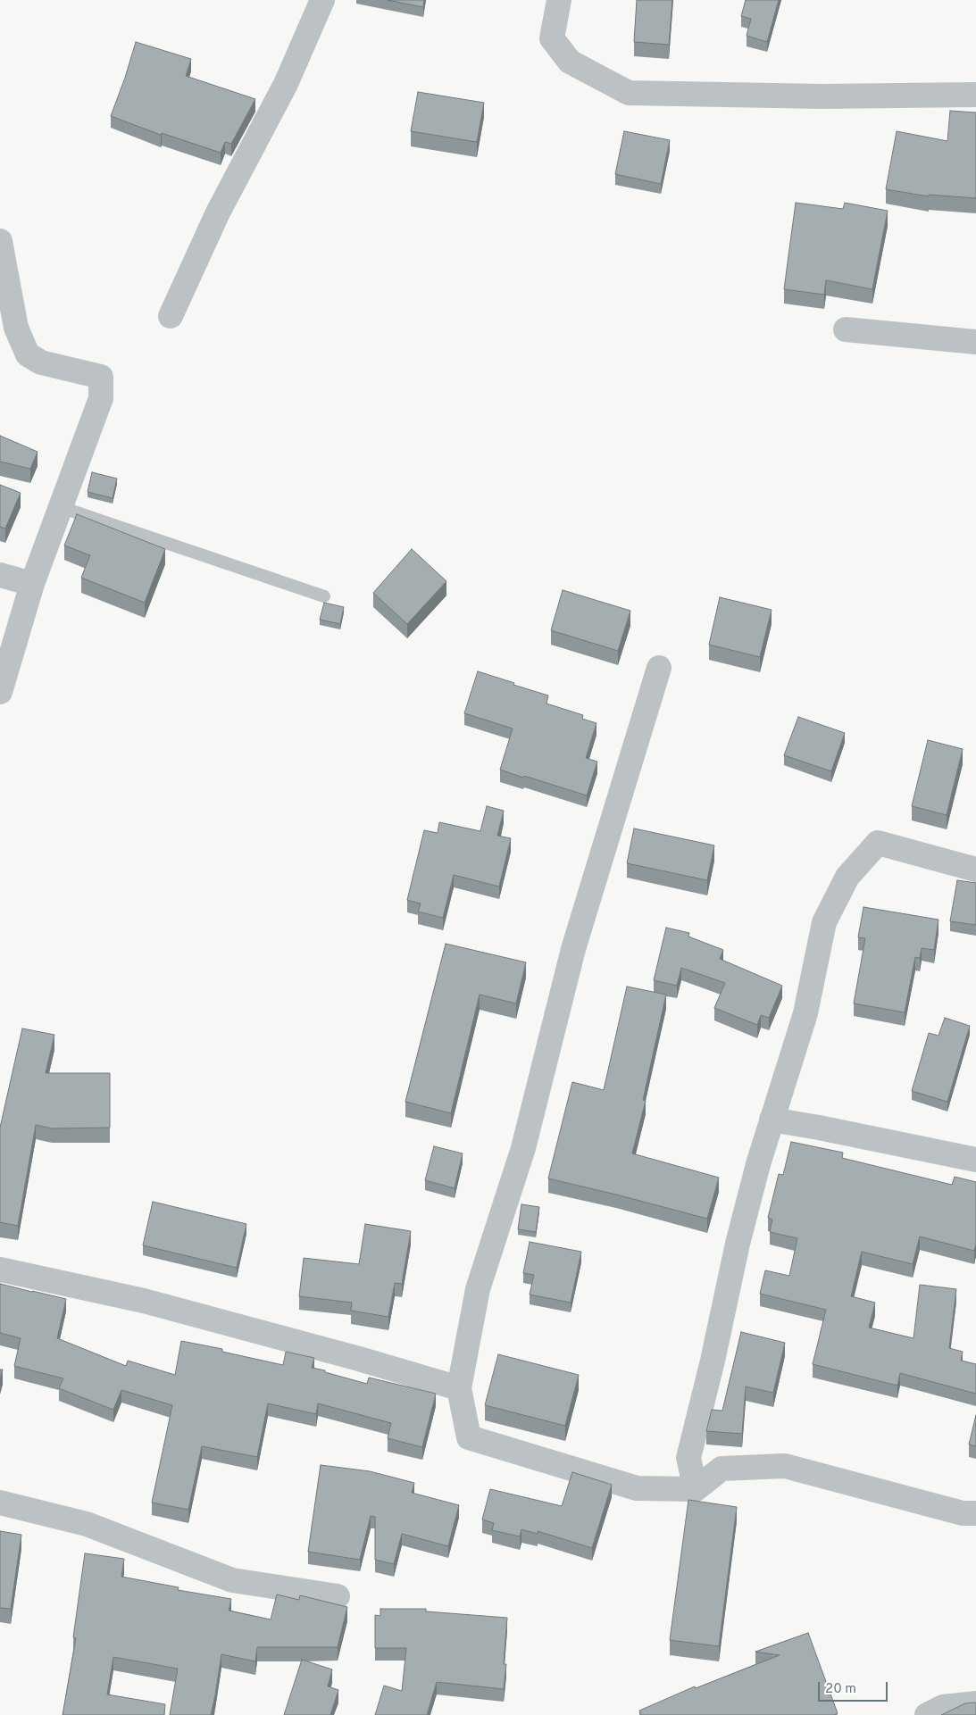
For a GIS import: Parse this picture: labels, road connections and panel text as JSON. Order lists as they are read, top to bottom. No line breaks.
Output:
{"scale_bar":"20 m"}
